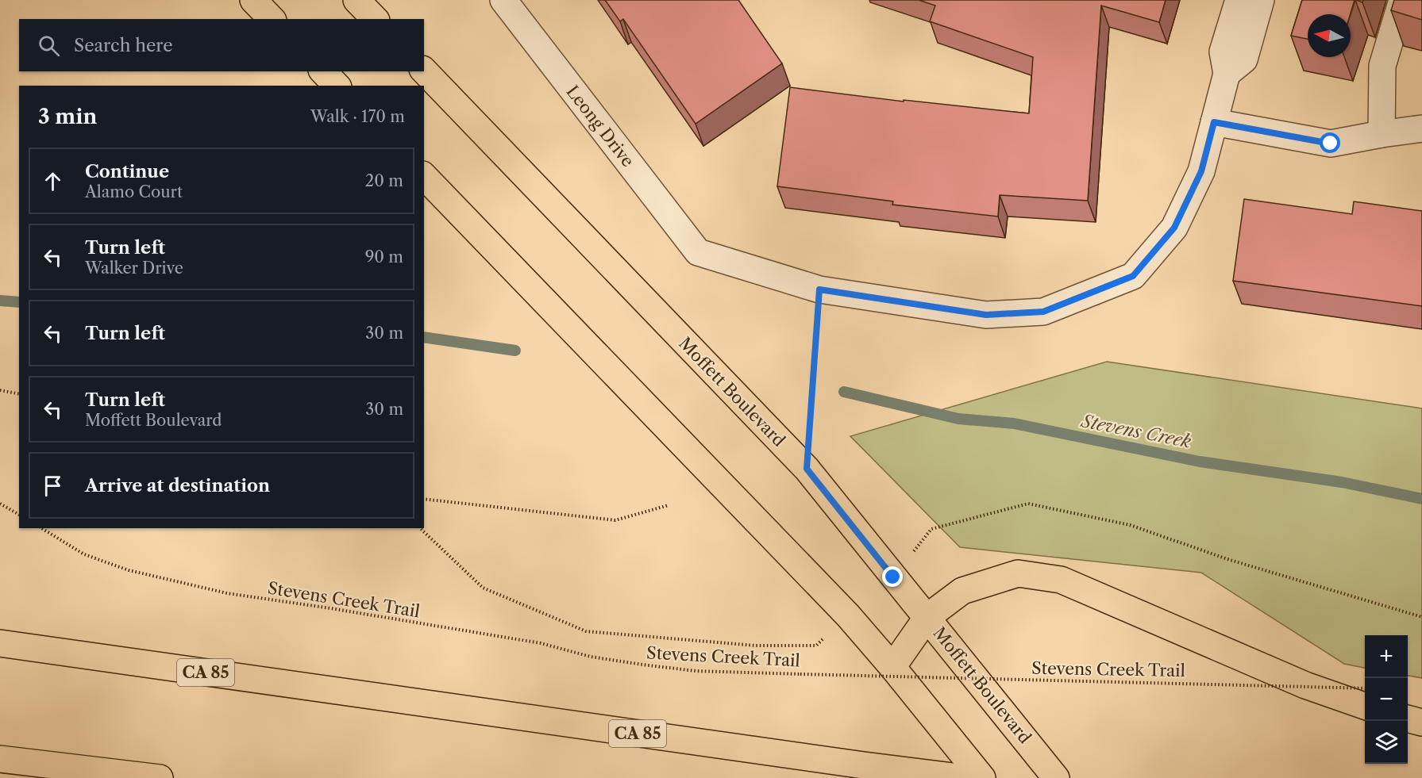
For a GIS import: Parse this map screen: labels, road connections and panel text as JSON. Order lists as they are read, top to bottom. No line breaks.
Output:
{"streets":{"main road":["Moffett Boulevard","CA 85"],"street":["Leong Drive"],"path":["Stevens Creek Trail"]},"water":["Stevens Creek"],"north":"left","page":{"search":"Search here","heading":["3 min","Walk · 170 m"],"list":[["Continue","Alamo Court","20 m"],["Turn left","Walker Drive","90 m"],["Turn left","30 m"],["Turn left","Moffett Boulevard","30 m"],"Arrive at destination"],"map_buttons":["+","−"]}}
